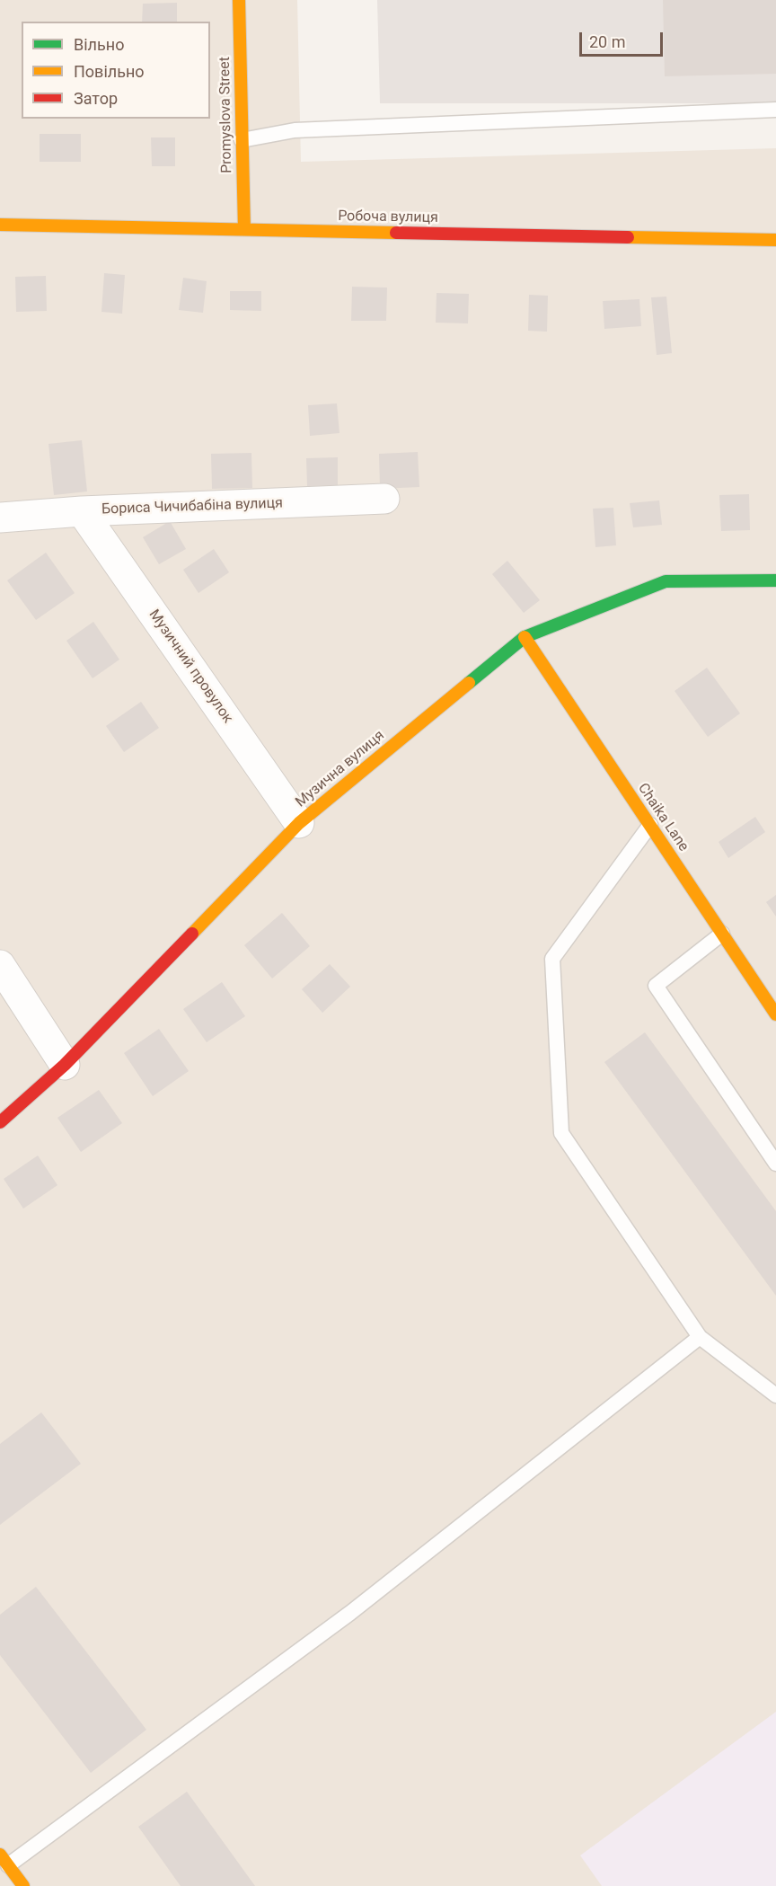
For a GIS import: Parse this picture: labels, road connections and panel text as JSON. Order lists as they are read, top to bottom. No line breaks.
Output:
{"streets":{"street":["Promyslova Street","Робоча вулиця","Бориса Чичибабіна вулиця","Музичний провулок","Музична вулиця","Chaika Lane"]},"crossings":[["Promyslova Street","Робоча вулиця"],["Бориса Чичибабіна вулиця","Музичний провулок"],["Музичний провулок","Музична вулиця"],["Музична вулиця","Chaika Lane"]],"legend":["Вільно","Повільно","Затор"],"scale_bar":"20 m"}
